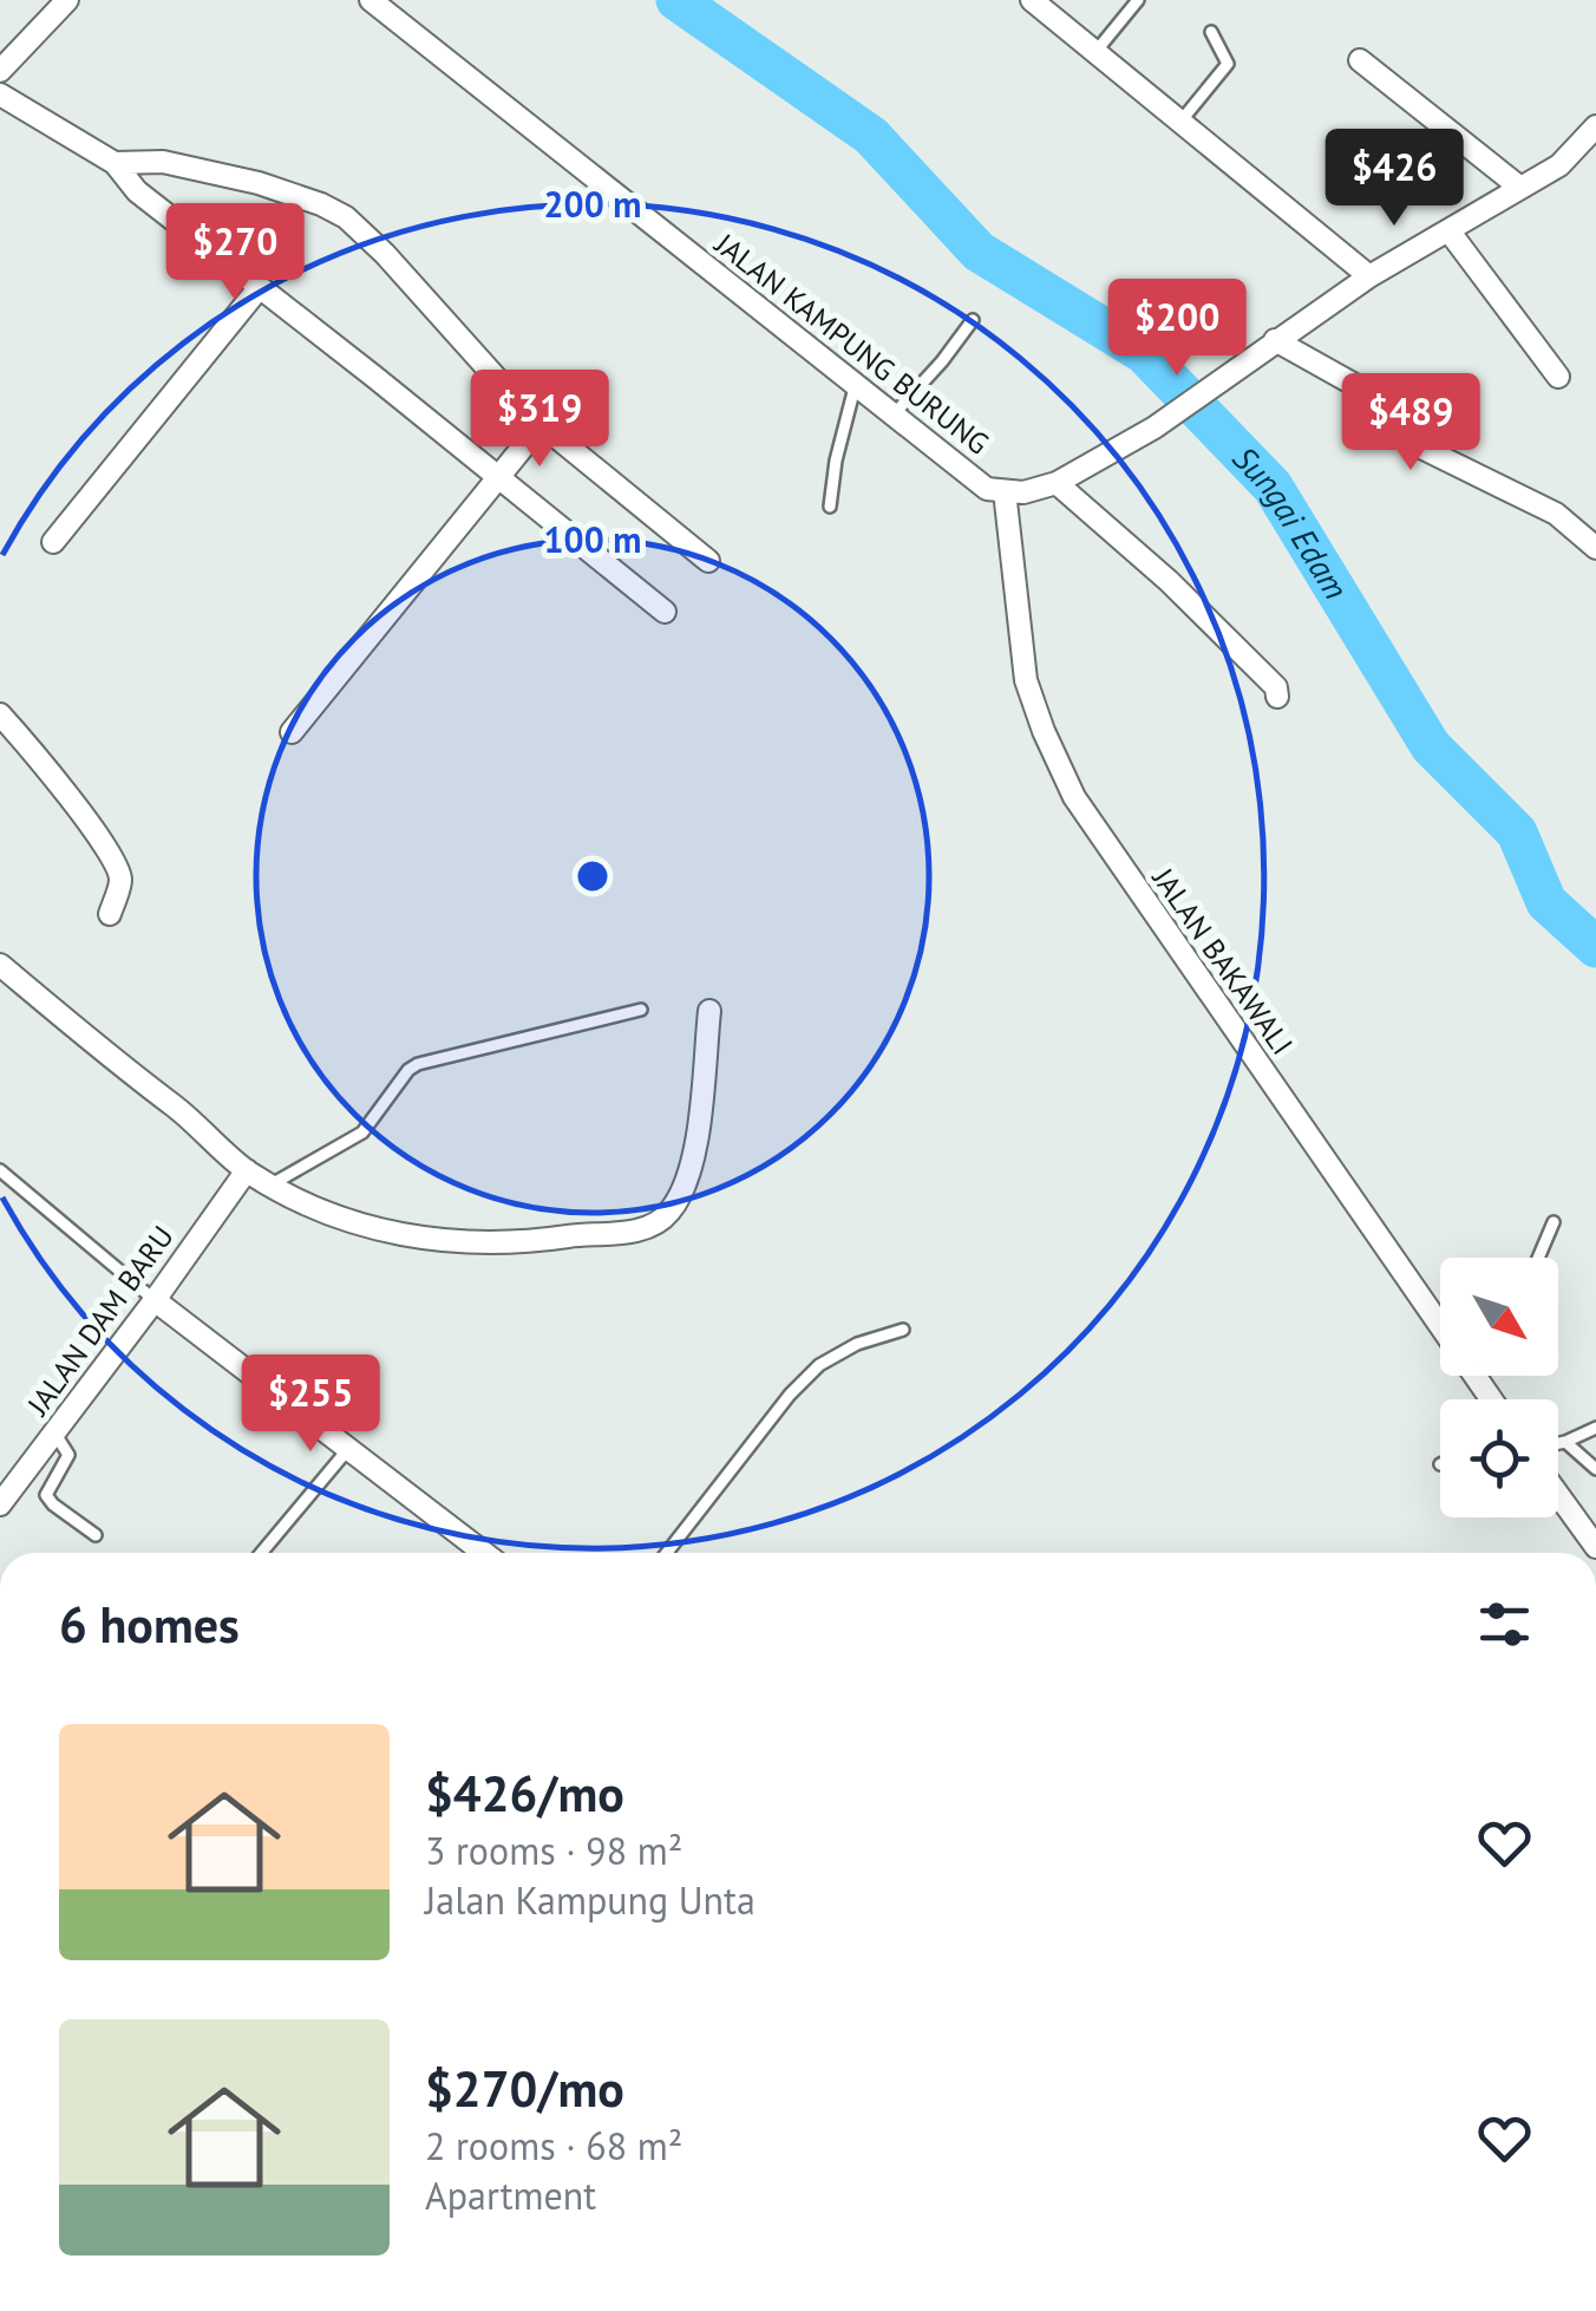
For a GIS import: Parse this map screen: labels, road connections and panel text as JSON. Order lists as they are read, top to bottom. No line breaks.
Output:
{"streets":{"street":["JALAN KAMPUNG BURUNG","JALAN BAKAWALI","JALAN DAM BARU"]},"crossings":[["JALAN KAMPUNG BURUNG","JALAN BAKAWALI"]],"water":["Sungai Edam"],"north":"bottom right","page":{"price":["$426","$270","$200","$319","$489","$255"],"heading":"6 homes","list":[{"name":"$426/mo","note":"3 rooms · 98 m² · Jalan Kampung Unta"},{"name":"$270/mo","note":"2 rooms · 68 m² · Apartment"}]},"rings":["200 m","100 m"]}
